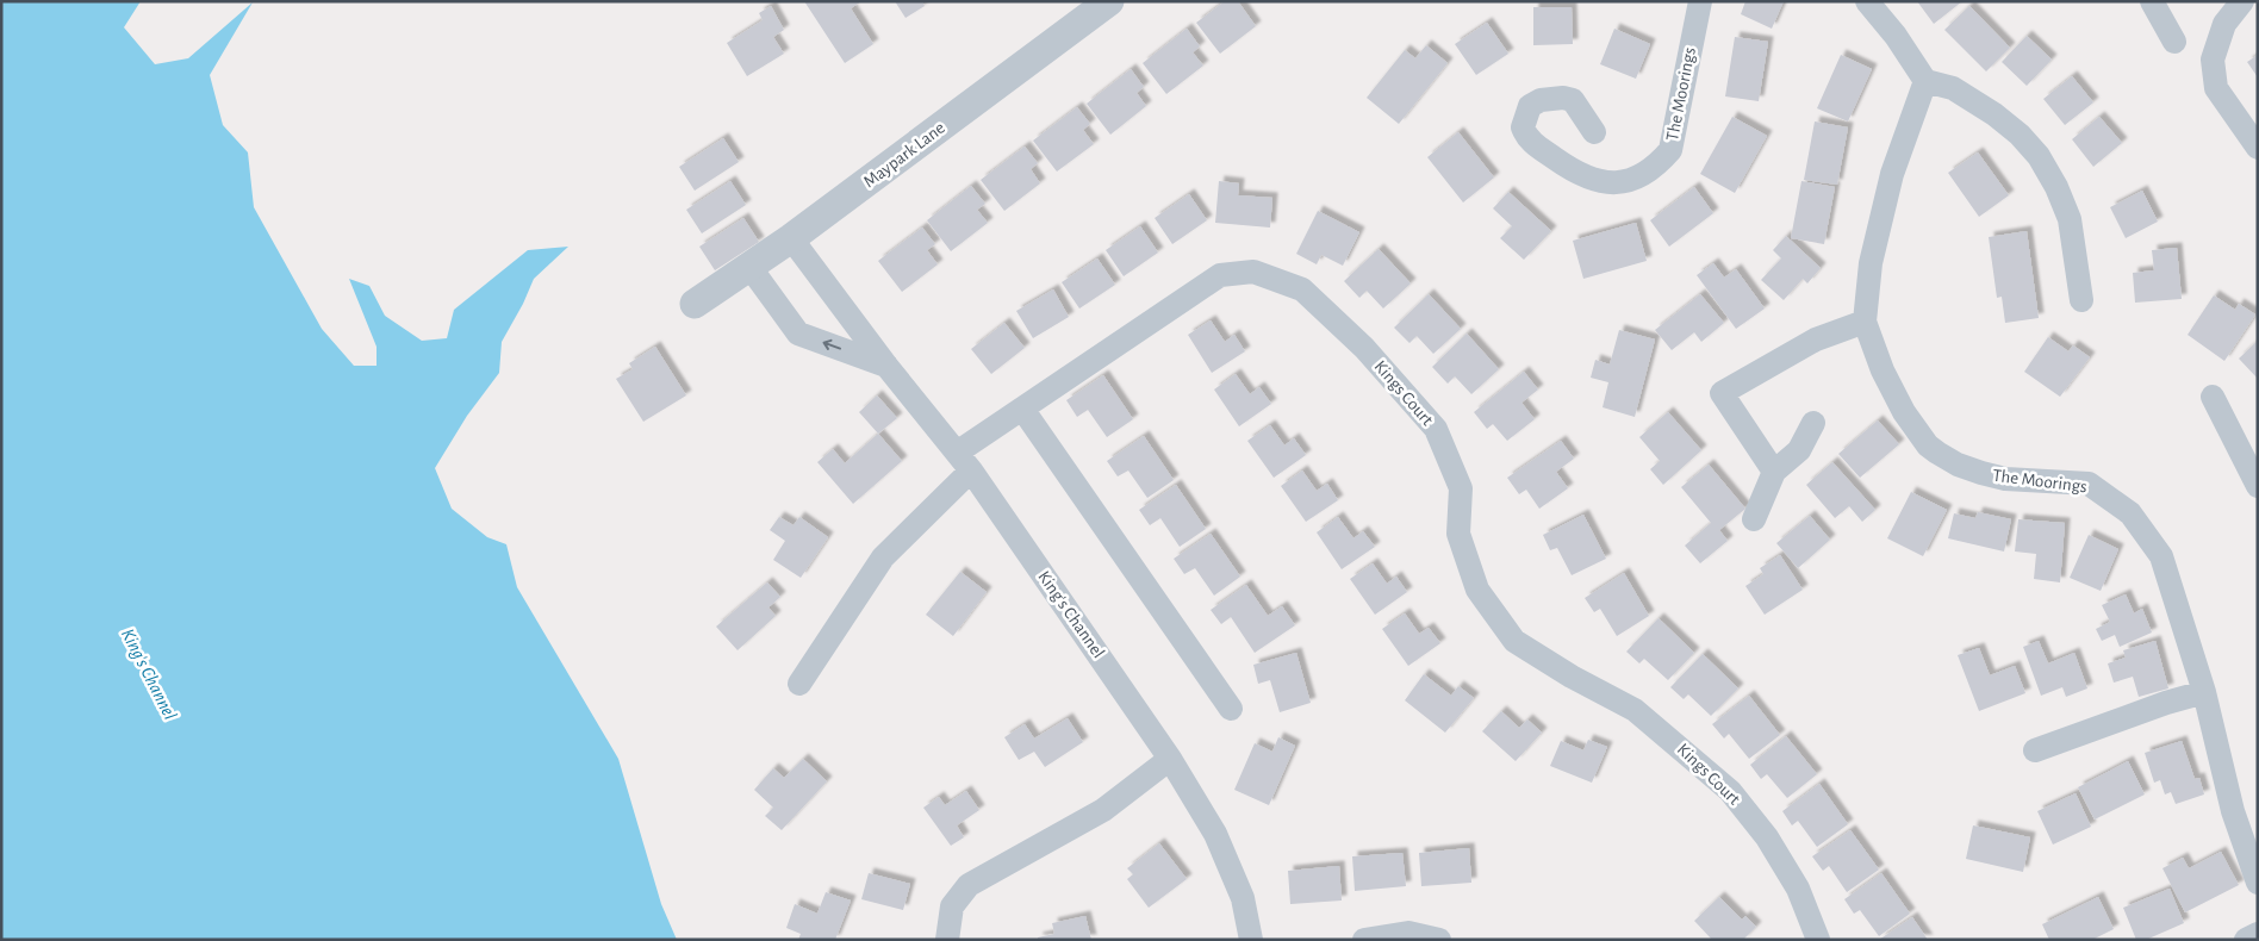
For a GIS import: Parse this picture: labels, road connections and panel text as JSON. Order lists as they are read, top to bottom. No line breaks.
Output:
{"streets":{"street":["The Moorings","Maypark Lane","Kings Court","King's Channel"]},"crossings":[["Maypark Lane","King's Channel"],["Kings Court","King's Channel"]],"water":["King's Channel"]}
